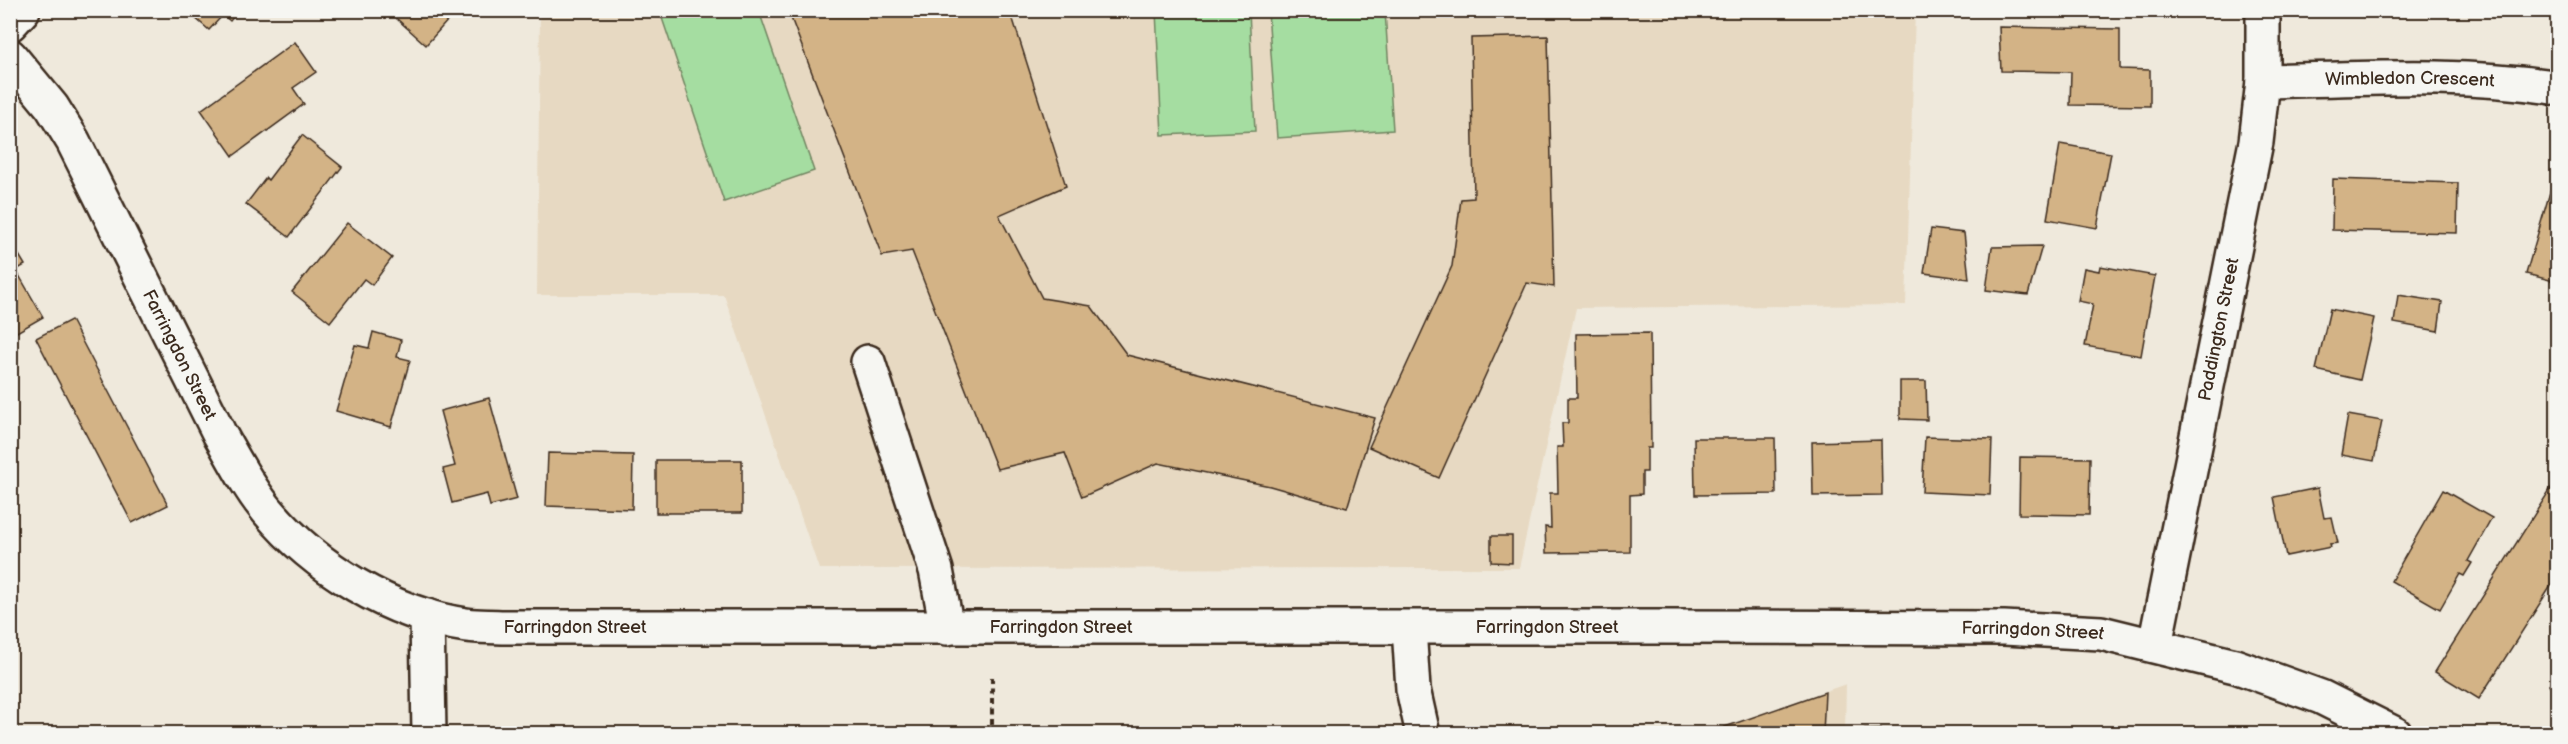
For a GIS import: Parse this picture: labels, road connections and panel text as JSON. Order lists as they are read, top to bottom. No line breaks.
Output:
{"streets":{"street":["Wimbledon Crescent","Paddington Street","Farringdon Street"]},"crossings":[["Wimbledon Crescent","Paddington Street"],["Paddington Street","Farringdon Street"]]}
